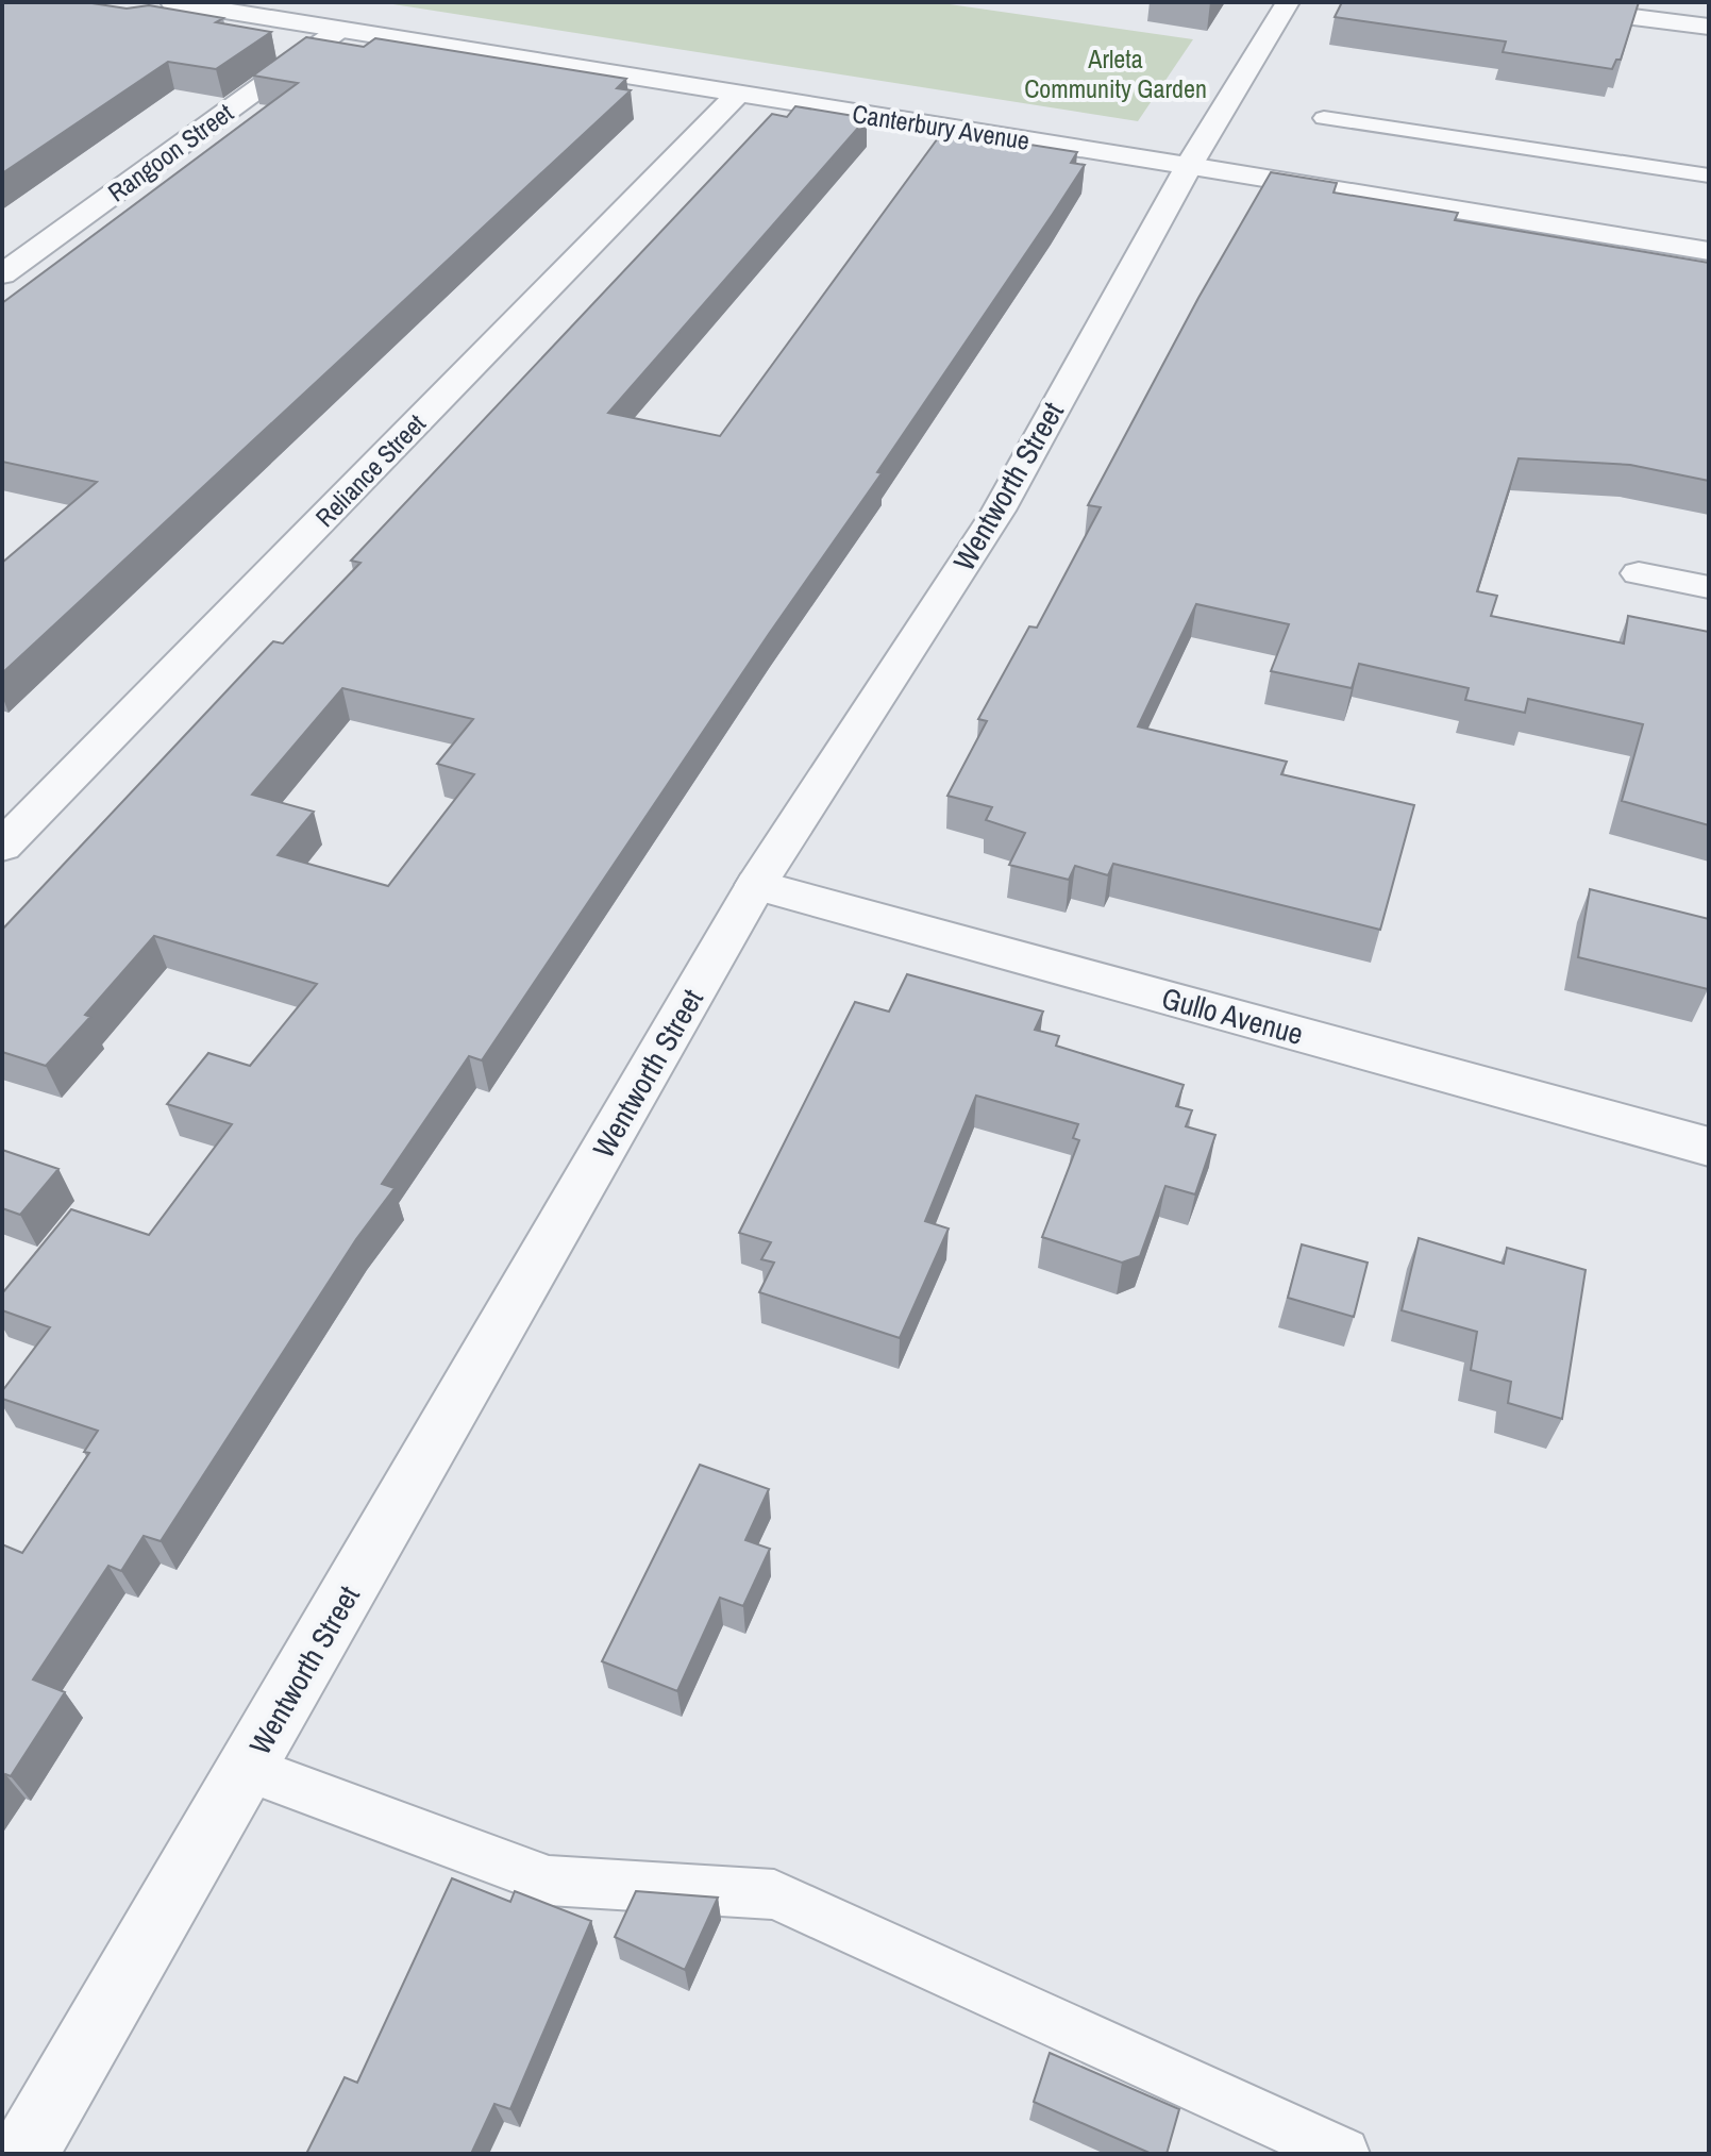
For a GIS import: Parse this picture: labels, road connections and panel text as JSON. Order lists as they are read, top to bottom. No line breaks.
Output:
{"streets":{"street":["Canterbury Avenue","Rangoon Street","Reliance Street","Wentworth Street","Gullo Avenue"]},"crossings":[["Canterbury Avenue","Rangoon Street"],["Canterbury Avenue","Reliance Street"],["Canterbury Avenue","Wentworth Street"],["Wentworth Street","Gullo Avenue"]],"parks":["Arleta Community Garden"]}
